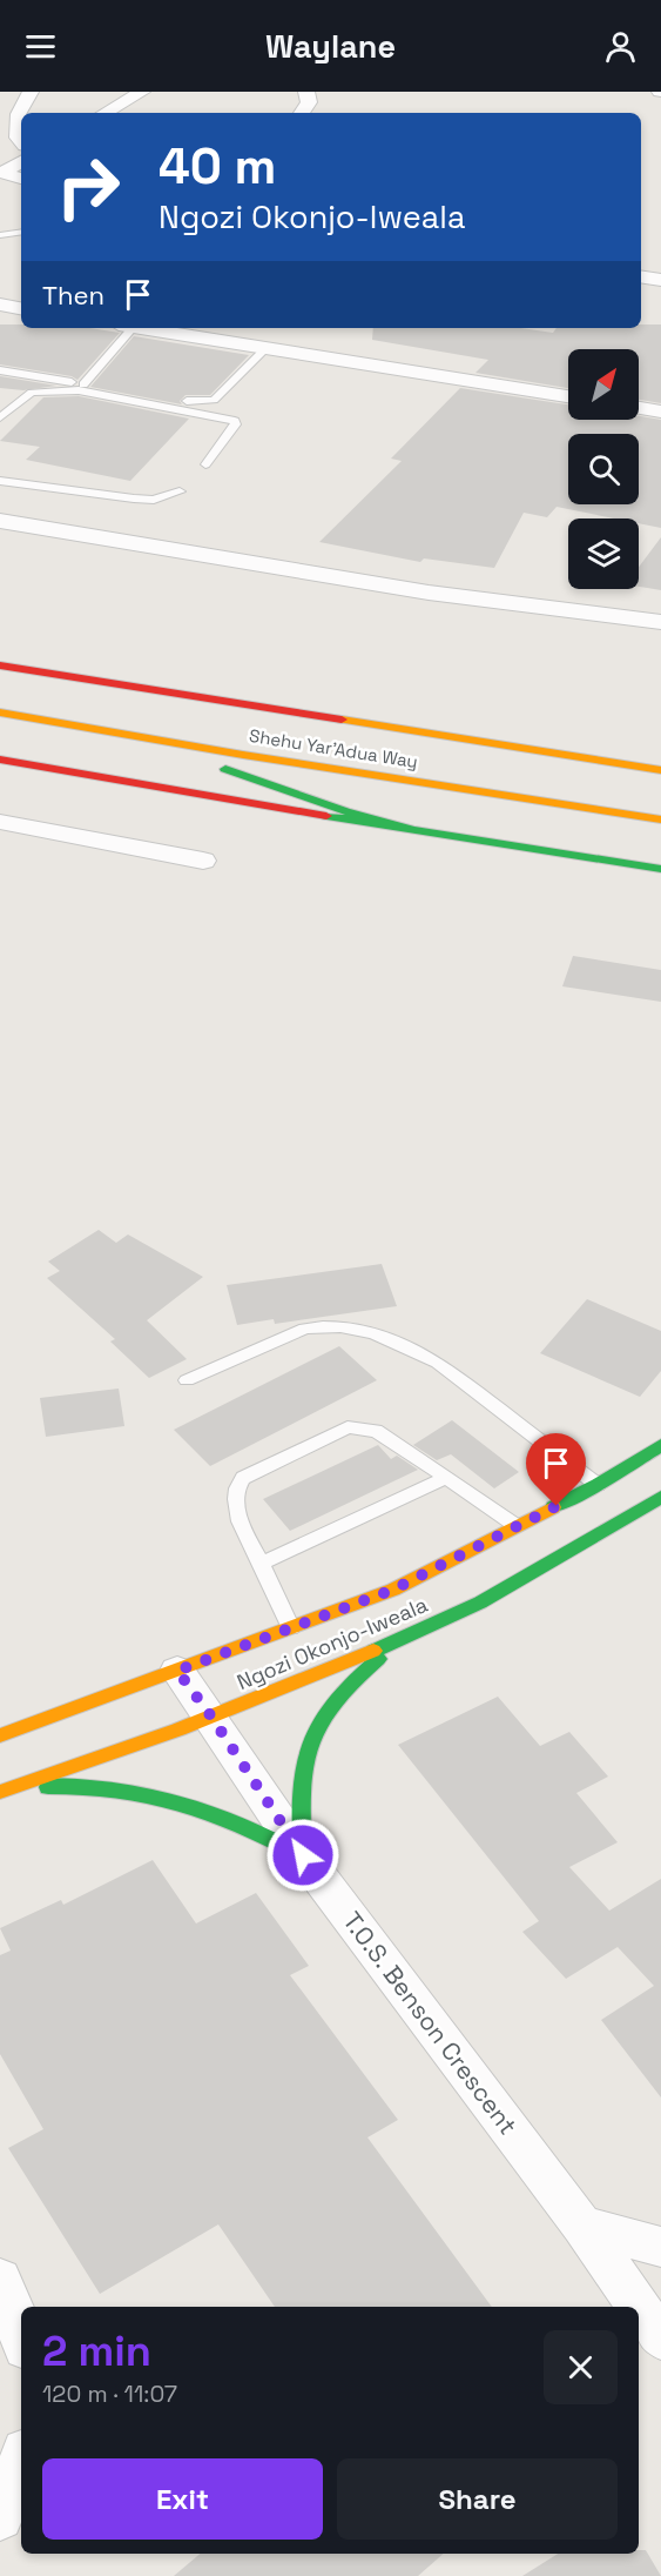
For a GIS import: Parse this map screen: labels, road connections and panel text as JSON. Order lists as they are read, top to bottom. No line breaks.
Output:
{"streets":{"main road":["Shehu Yar'Adua Way","Ngozi Okonjo-Iweala"],"street":["T.O.S. Benson Crescent"]},"crossings":[["Ngozi Okonjo-Iweala","T.O.S. Benson Crescent"]],"north":"top right","page":{"header":"Waylane","turn":["40 m","Ngozi Okonjo-Iweala"],"then":"Then","heading":["2 min","120 m · 11:07"],"buttons":["Exit","Share"]}}
